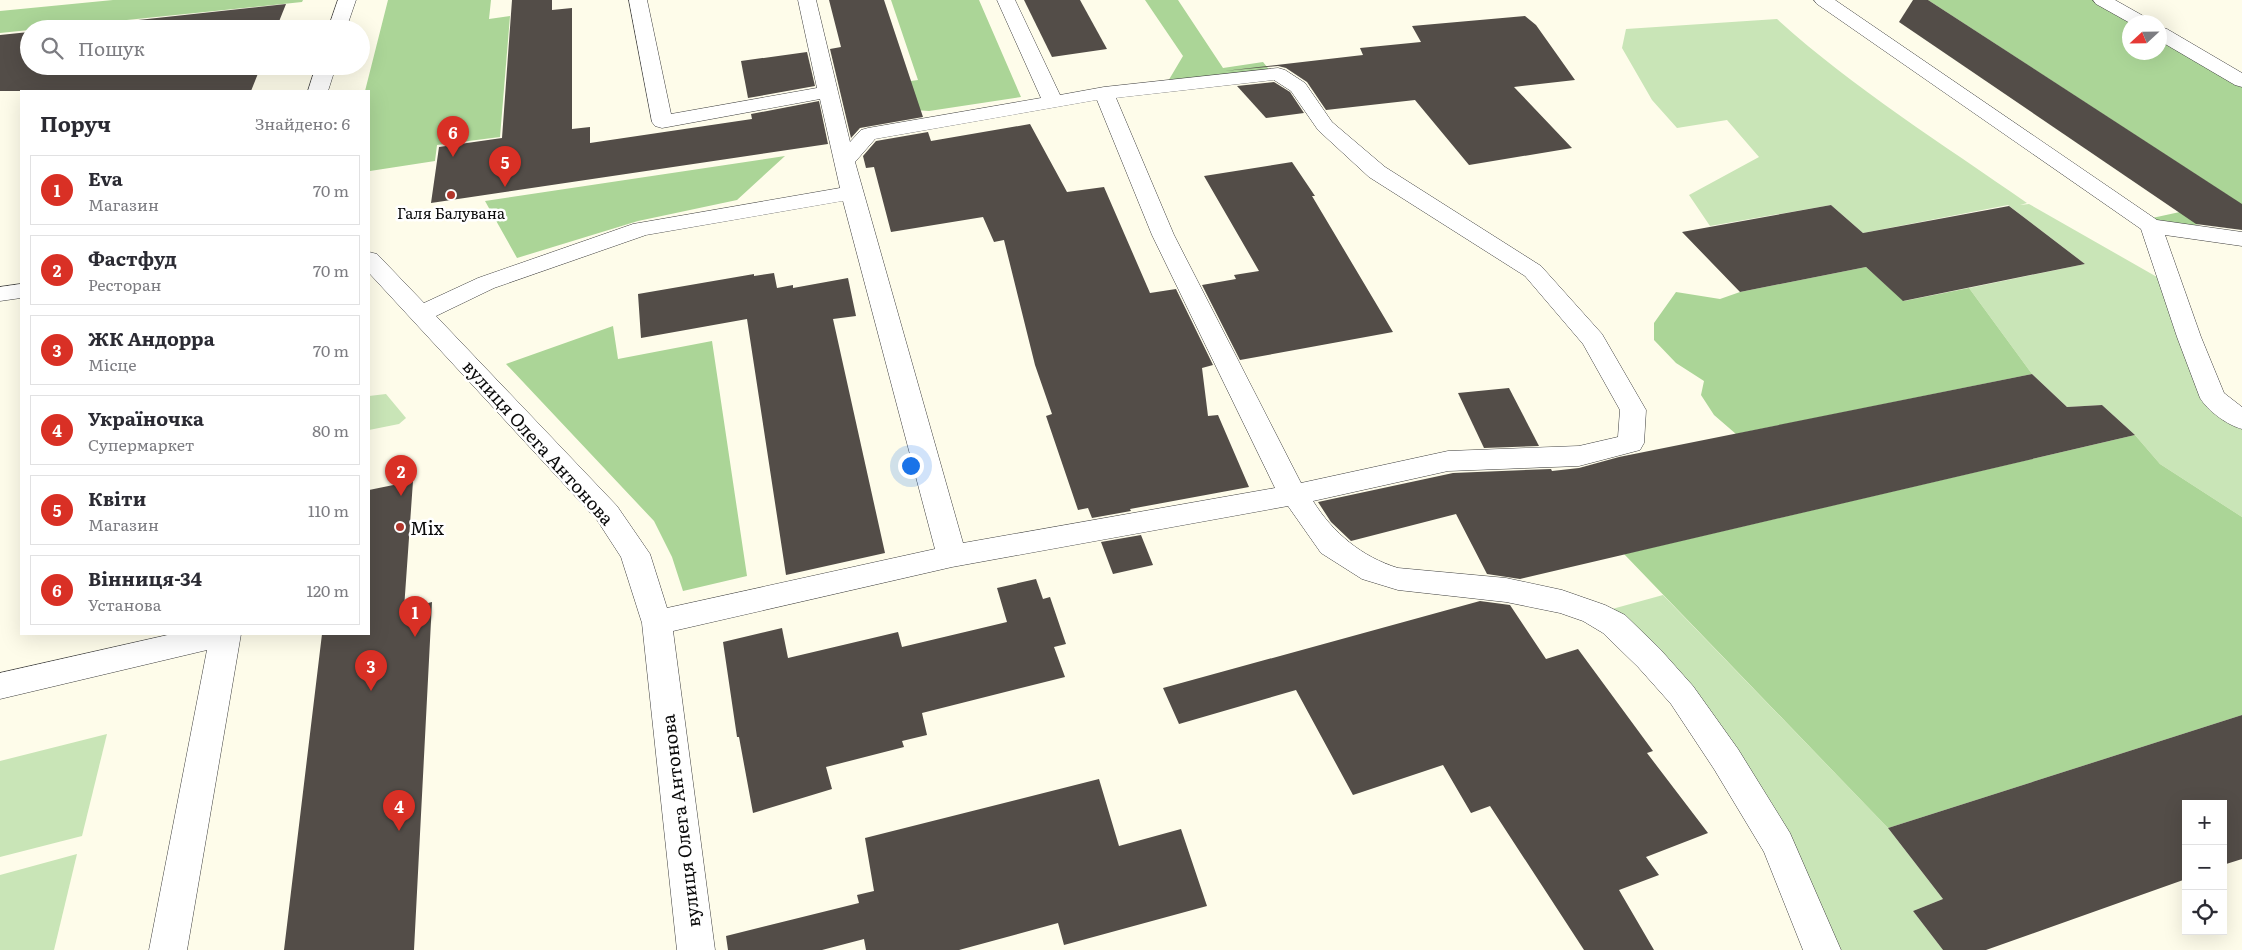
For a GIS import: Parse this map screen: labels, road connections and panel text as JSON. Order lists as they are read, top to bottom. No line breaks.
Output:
{"streets":{"street":["вулиця Олега Антонова"]},"places":["Галя Балувана","Mix"],"north":"left","page":{"search":"Пошук","heading":["Поруч","Знайдено: 6"],"pins":["6","5","2","1","3","4"],"list":[{"mark":"1","name":"Eva","note":"Магазин","value":"70 m"},{"mark":"2","name":"Фастфуд","note":"Ресторан","value":"70 m"},{"mark":"3","name":"ЖК Андорра","note":"Місце","value":"70 m"},{"mark":"4","name":"Україночка","note":"Супермаркет","value":"80 m"},{"mark":"5","name":"Квіти","note":"Магазин","value":"110 m"},{"mark":"6","name":"Вінниця-34","note":"Установа","value":"120 m"}],"map_buttons":["+","−"]}}
